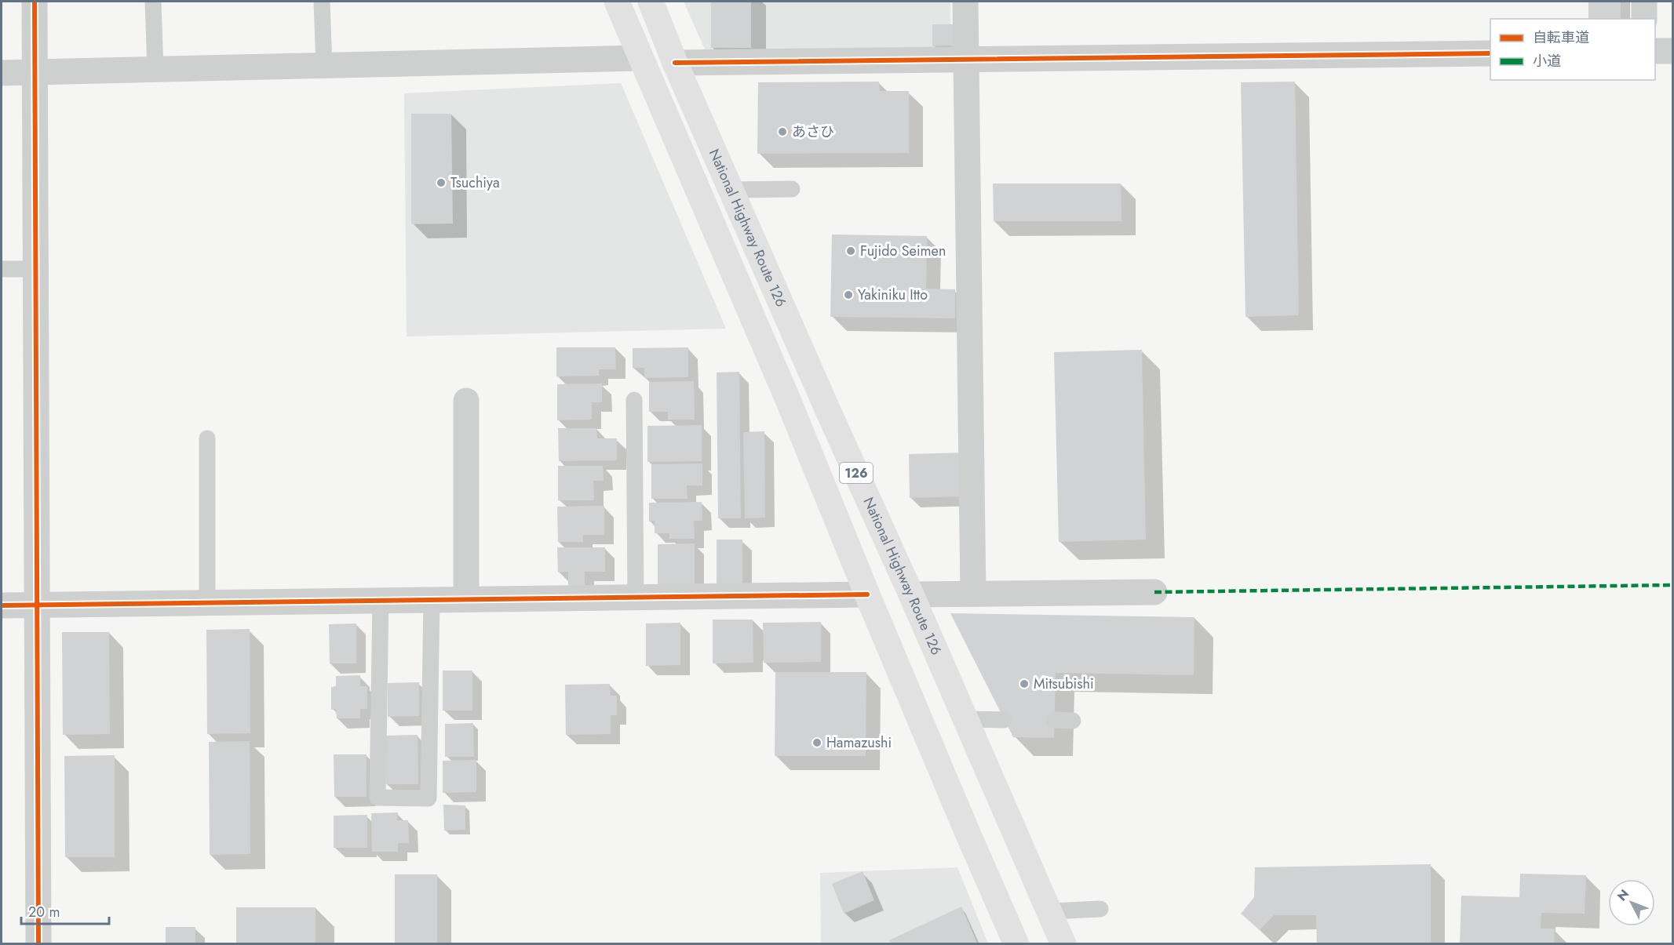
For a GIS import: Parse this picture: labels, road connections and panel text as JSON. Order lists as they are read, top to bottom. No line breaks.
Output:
{"streets":{"highway":["National Highway Route 126","126"]},"places":["あさひ","Tsuchiya","Fujido Seimen","Yakiniku Itto","Mitsubishi","Hamazushi"],"legend":["自転車道","小道"],"scale_bar":"20 m","north":"top left"}
